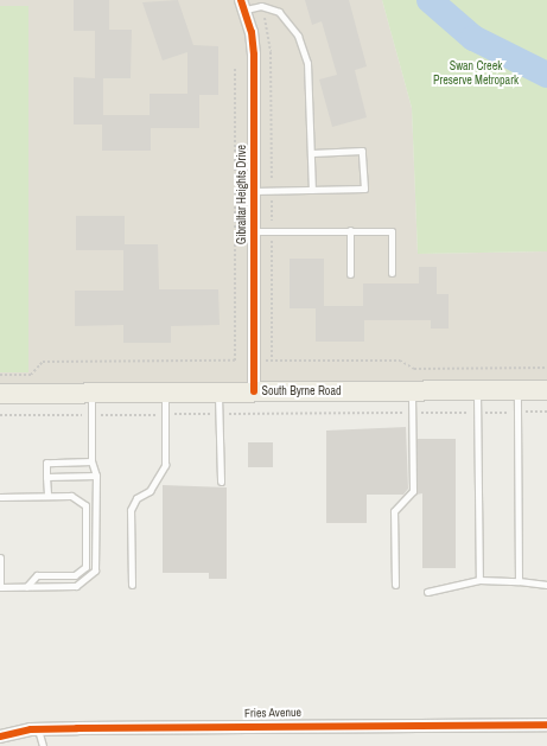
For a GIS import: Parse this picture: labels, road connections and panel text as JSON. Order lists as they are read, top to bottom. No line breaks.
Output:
{"streets":{"main road":["South Byrne Road"],"street":["Gibraltar Heights Drive","Fries Avenue"]},"crossings":[["Gibraltar Heights Drive","South Byrne Road"]],"parks":["Swan Creek Preserve Metropark"]}
